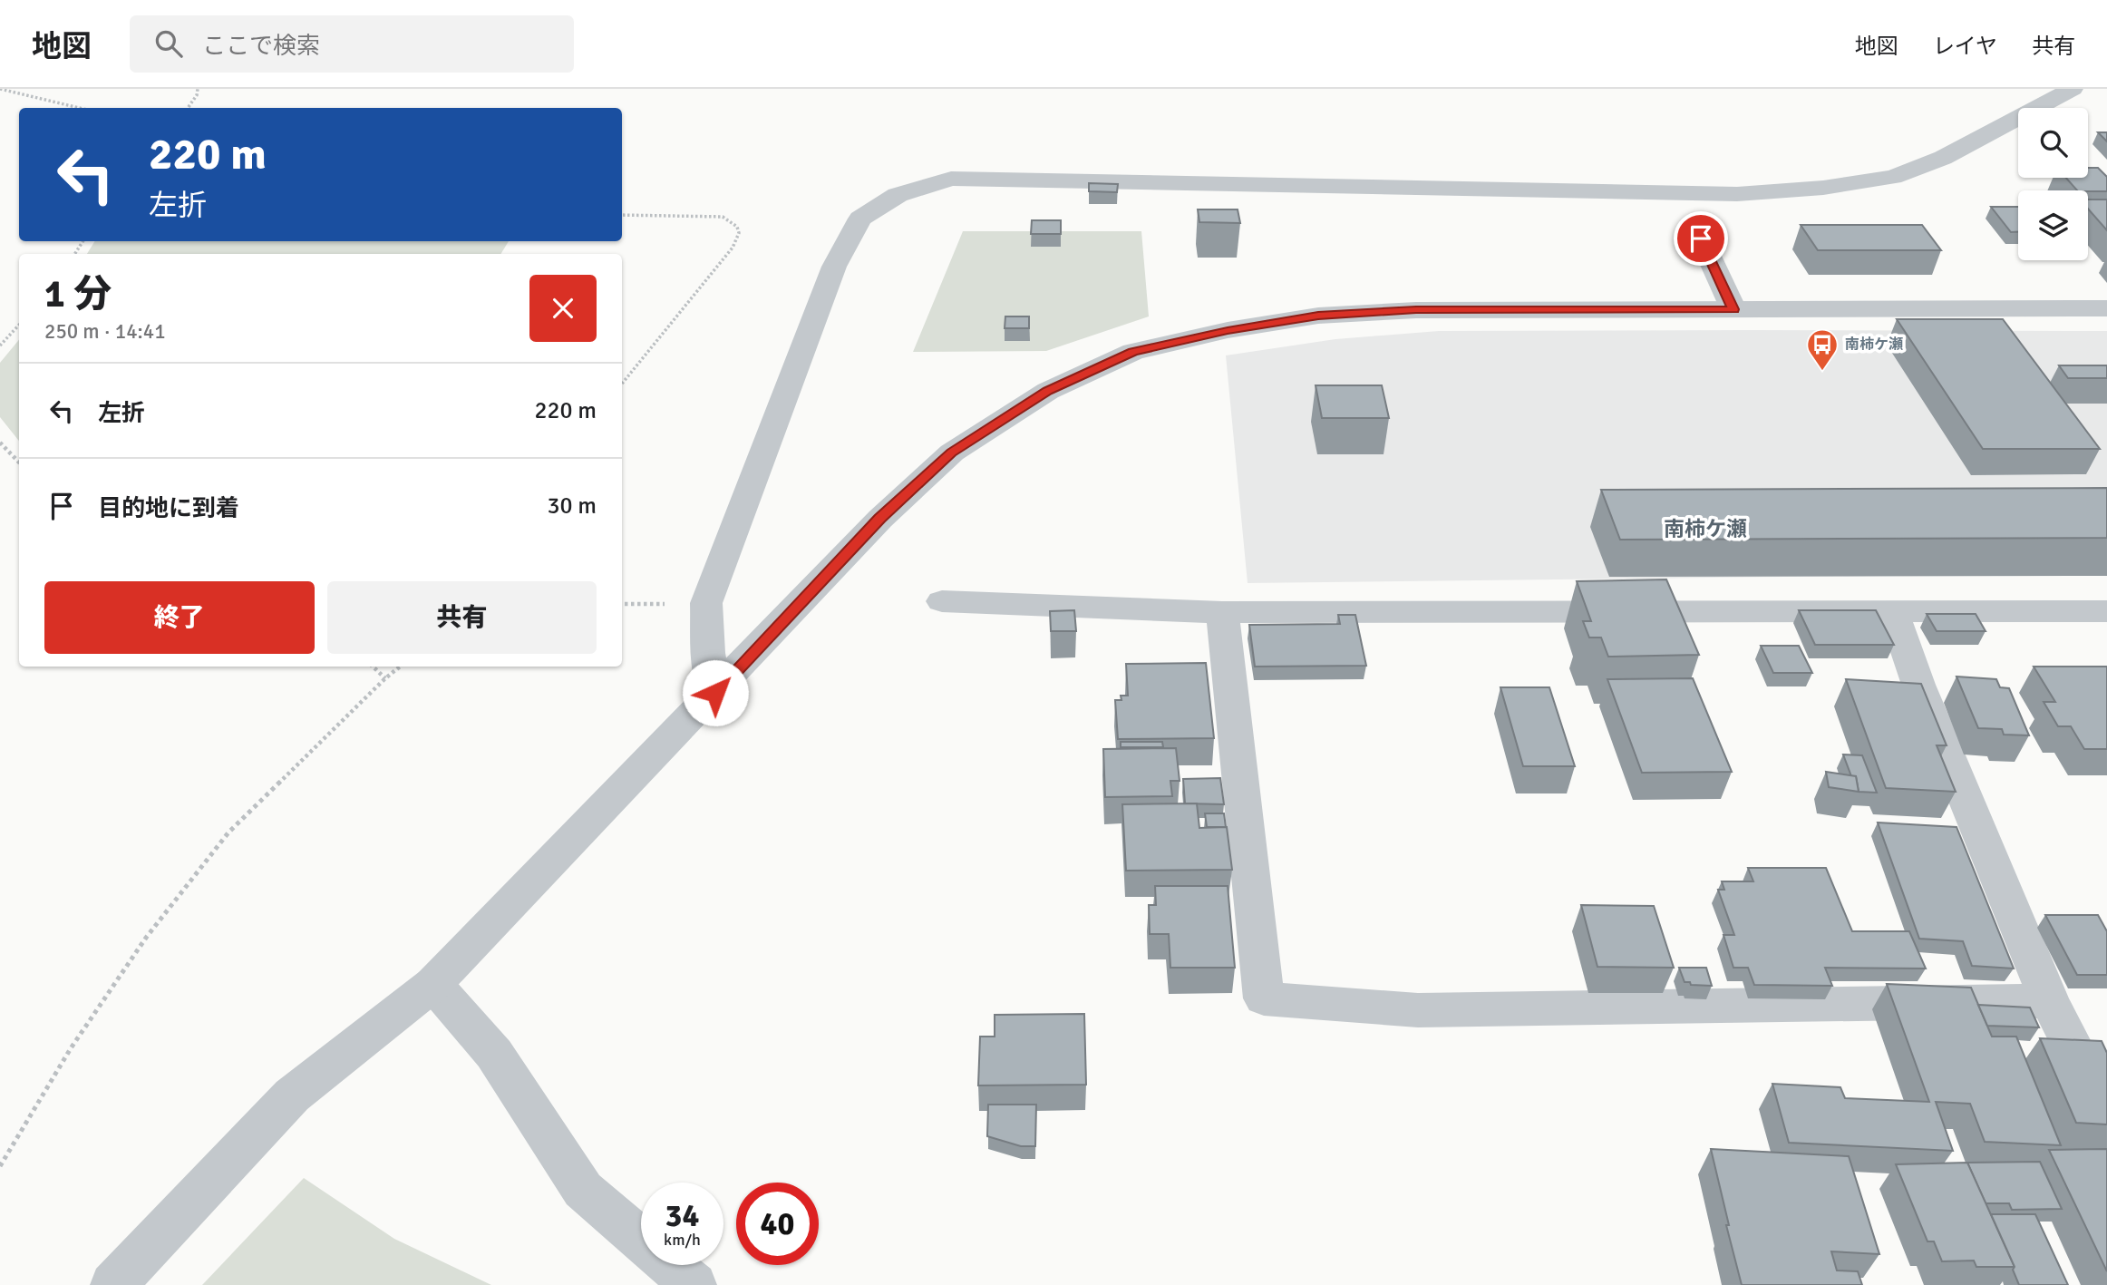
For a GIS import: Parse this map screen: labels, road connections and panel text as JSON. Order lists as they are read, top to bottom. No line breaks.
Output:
{"districts":["南柿ケ瀬"],"places":{"bus stop":["南柿ケ瀬"]},"page":{"header":"地図","search":"ここで検索","nav":["地図","レイヤ","共有"],"turn":["220 m","左折"],"heading":["1 分","250 m · 14:41"],"list":[{"name":"左折","value":"220 m"},{"name":"目的地に到着","value":"30 m"}],"buttons":["終了","共有"],"speed":"34 km/h","limit":"40"}}
